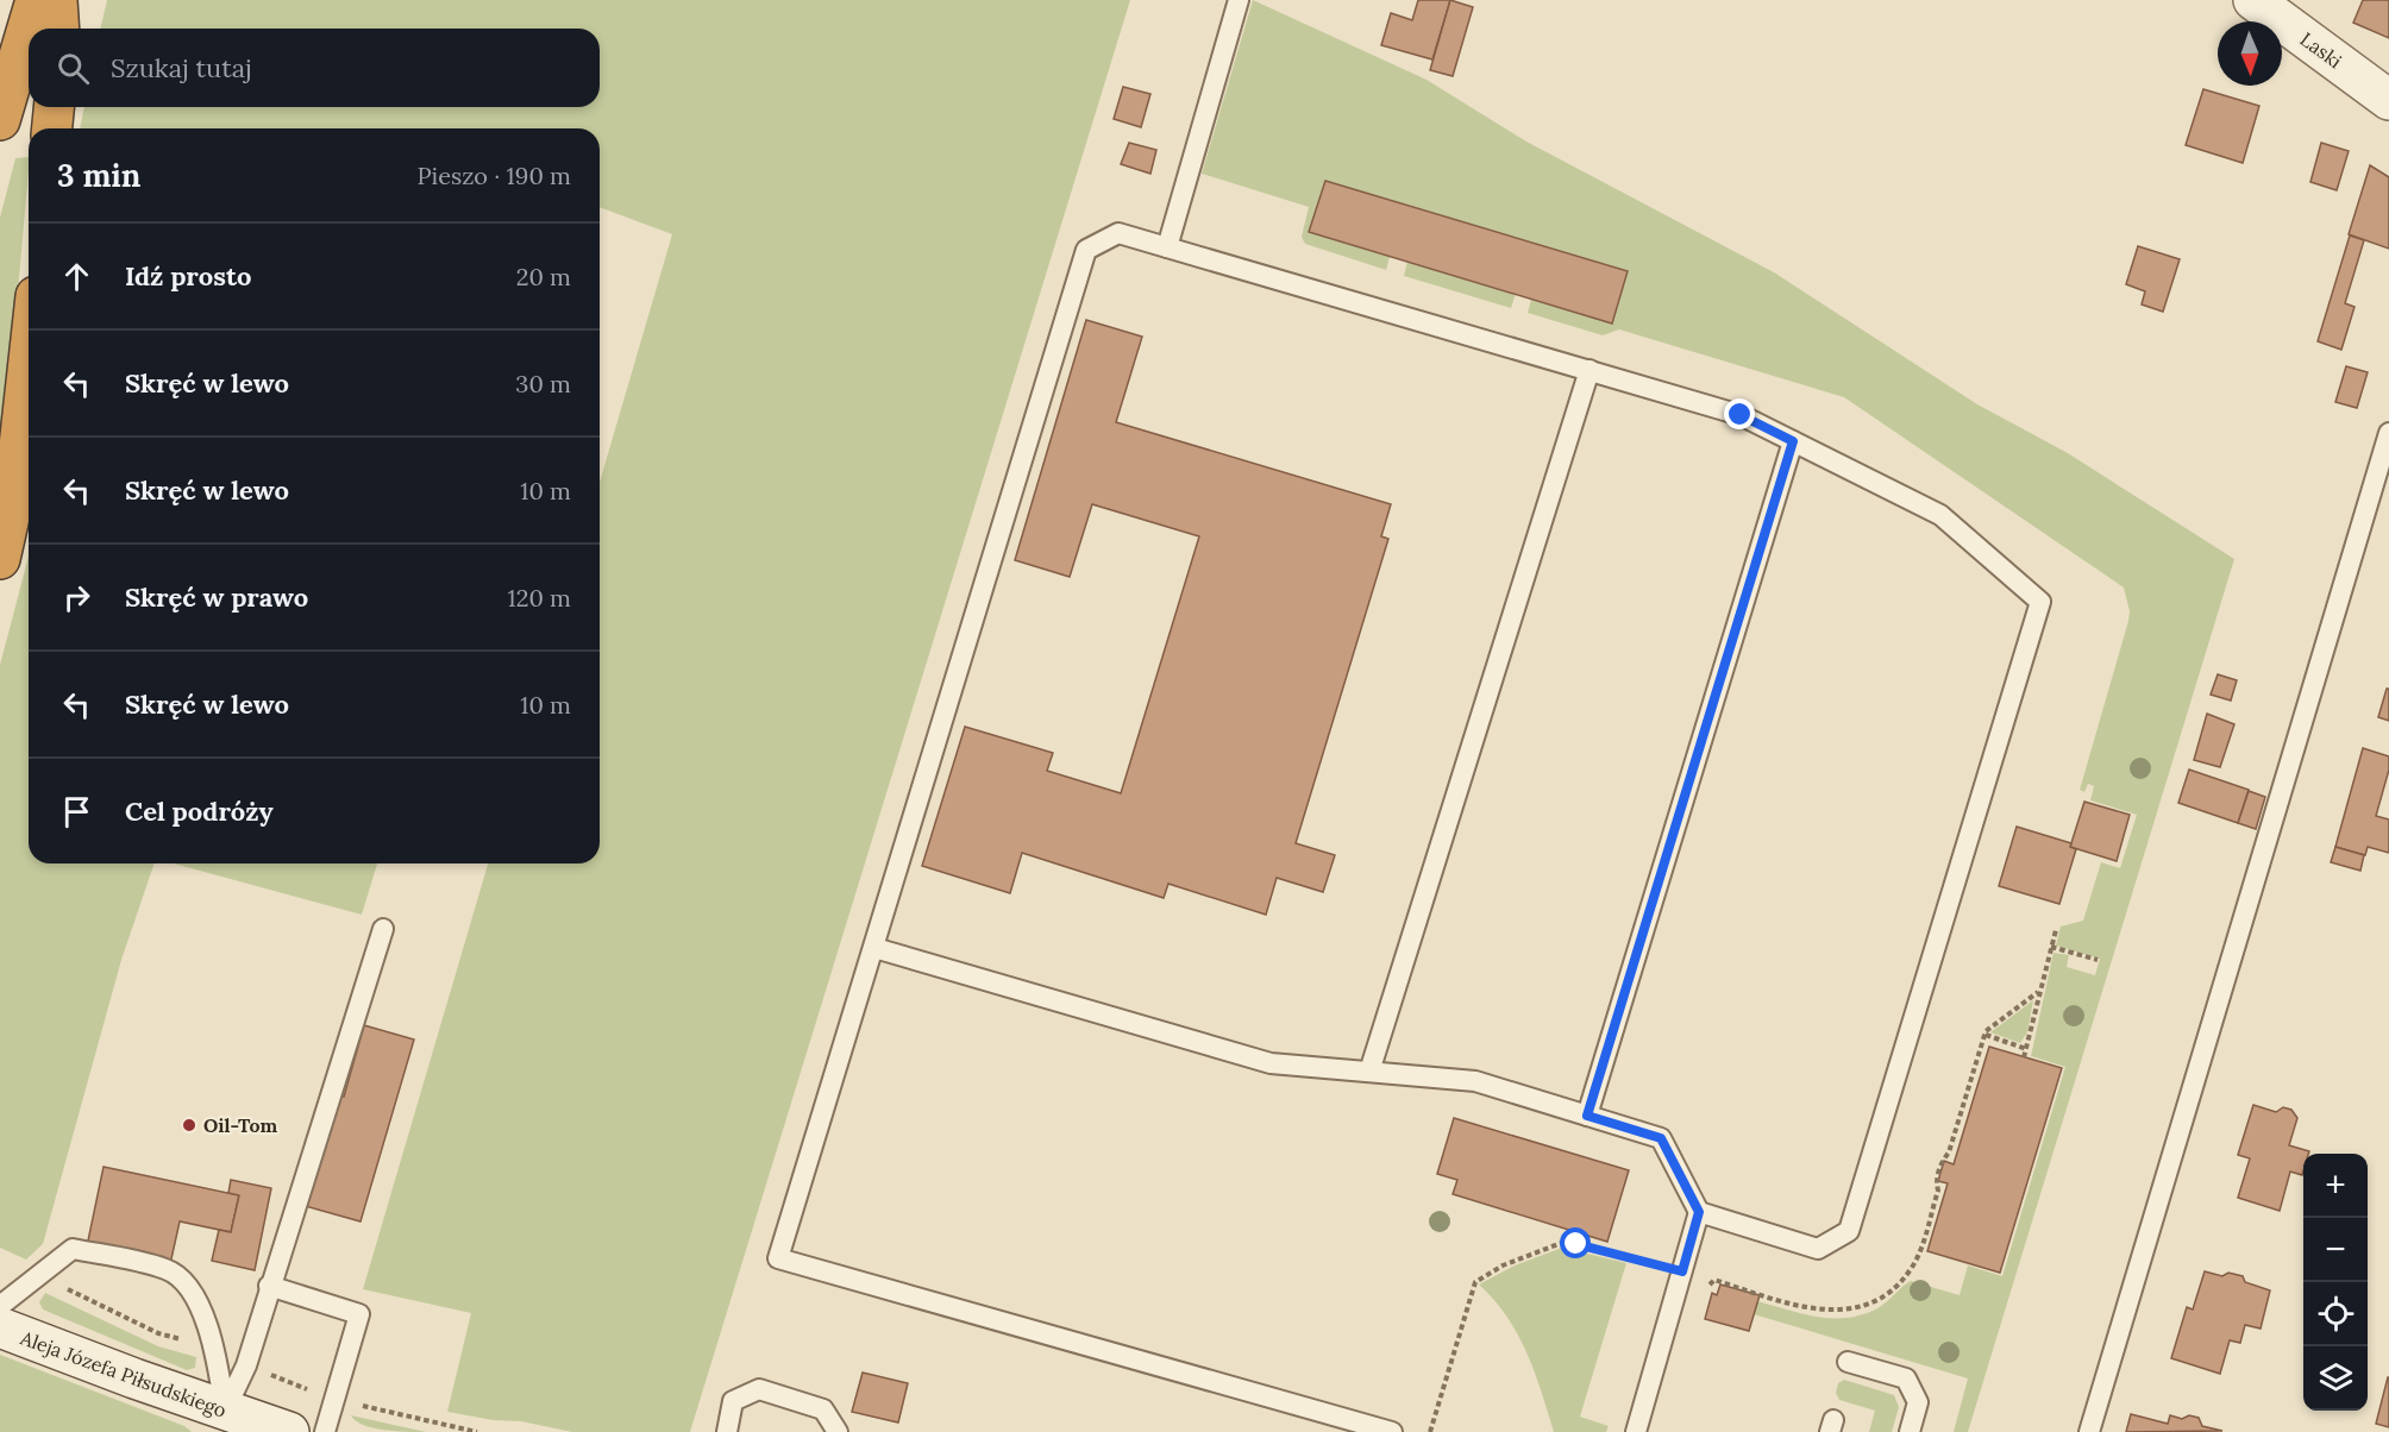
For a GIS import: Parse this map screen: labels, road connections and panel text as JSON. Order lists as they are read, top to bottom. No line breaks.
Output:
{"streets":{"street":["Laski","Aleja Józefa Piłsudskiego"]},"places":["Oil-Tom"],"north":"bottom","page":{"search":"Szukaj tutaj","heading":["3 min","Pieszo · 190 m"],"list":[["Idź prosto","20 m"],["Skręć w lewo","30 m"],["Skręć w lewo","10 m"],["Skręć w prawo","120 m"],["Skręć w lewo","10 m"],"Cel podróży"],"map_buttons":["+","−"]}}
